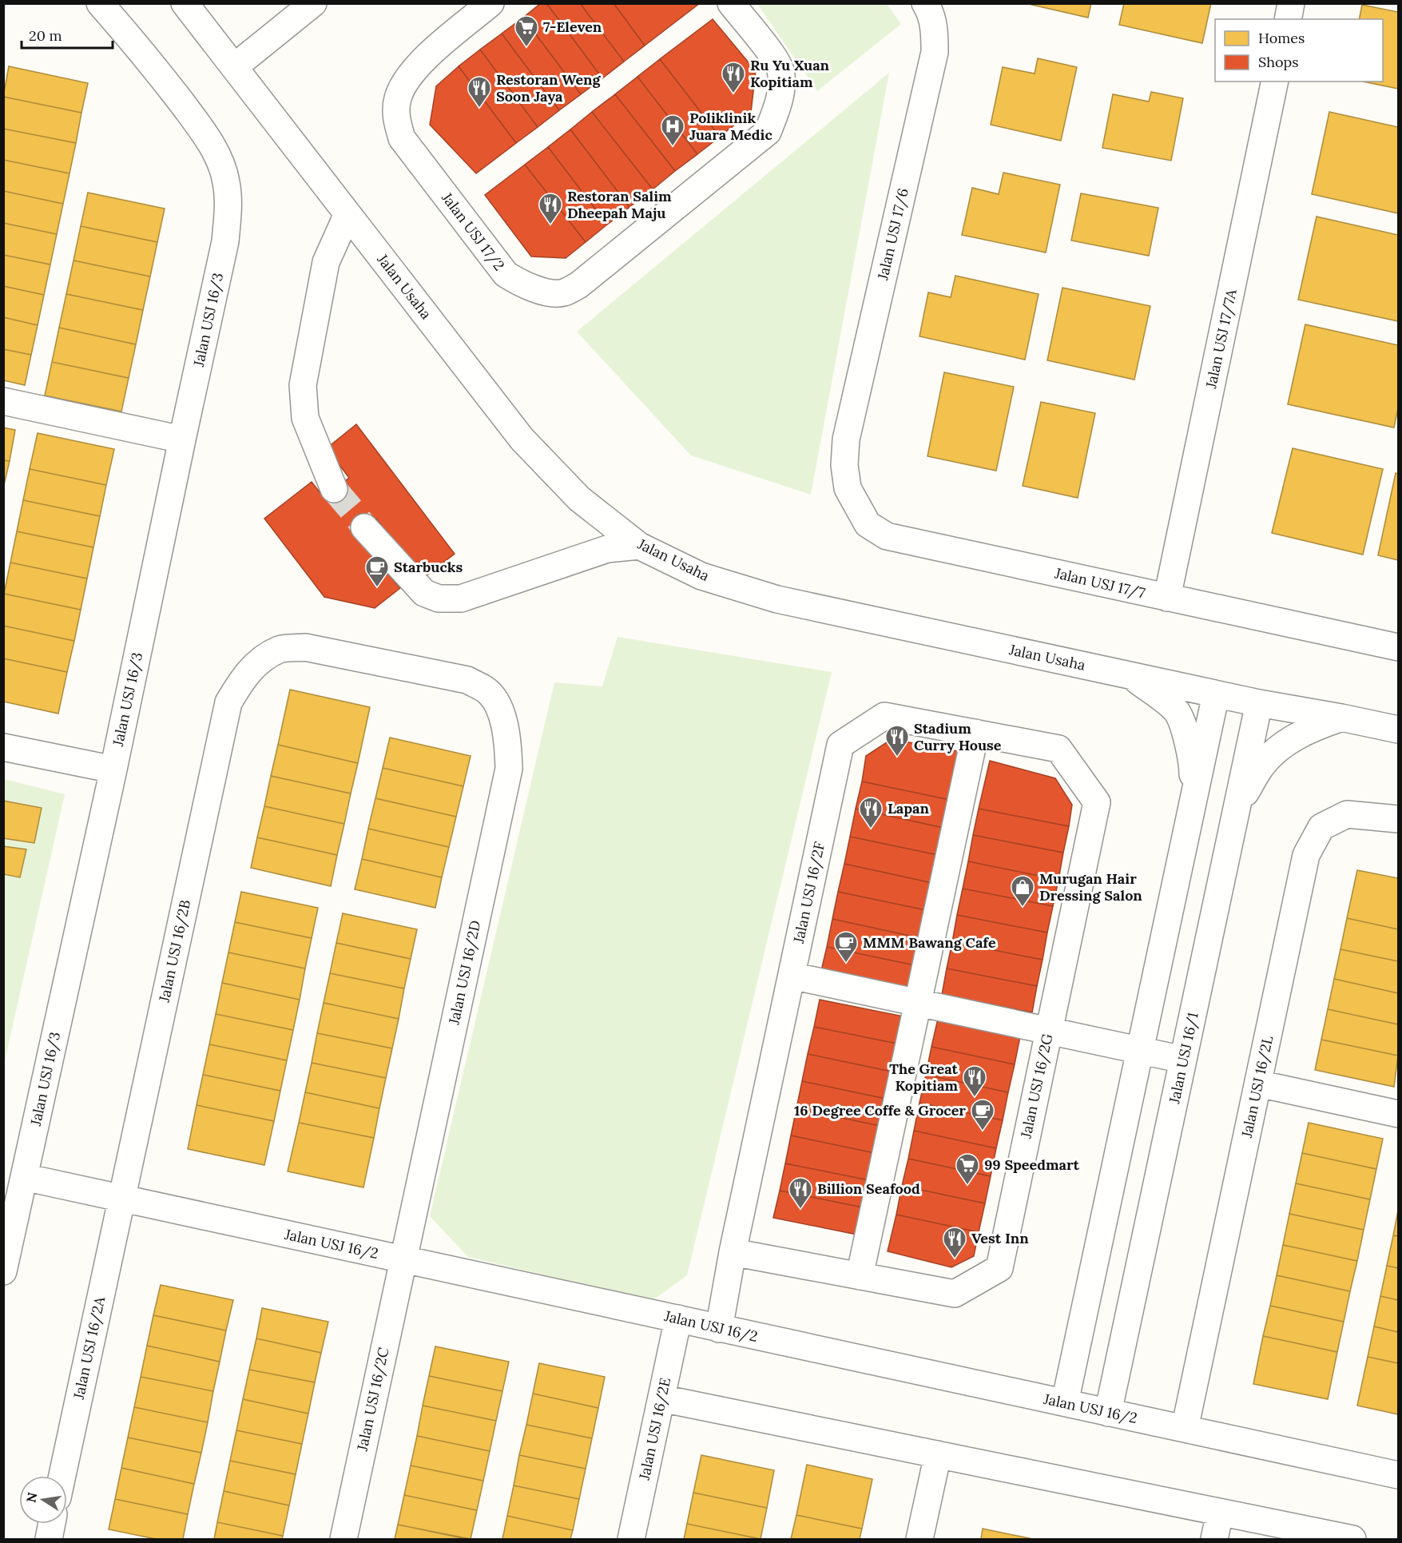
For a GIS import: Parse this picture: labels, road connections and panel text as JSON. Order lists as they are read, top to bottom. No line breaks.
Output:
{"streets":{"street":["Jalan USJ 17/2","Jalan USJ 17/6","Jalan Usaha","Jalan USJ 16/3","Jalan USJ 17/7A","Jalan USJ 17/7","Jalan USJ 16/2F","Jalan USJ 16/2B","Jalan USJ 16/2D","Jalan USJ 16/1","Jalan USJ 16/2G","Jalan USJ 16/2L","Jalan USJ 16/2","Jalan USJ 16/2A","Jalan USJ 16/2C","Jalan USJ 16/2E"]},"crossings":[["Jalan USJ 17/6","Jalan USJ 17/7"],["Jalan Usaha","Jalan USJ 16/1"],["Jalan USJ 16/3","Jalan USJ 16/2"],["Jalan USJ 17/7A","Jalan USJ 17/7"],["Jalan USJ 16/2F","Jalan USJ 16/2G"],["Jalan USJ 16/2F","Jalan USJ 16/2"],["Jalan USJ 16/2B","Jalan USJ 16/2D"],["Jalan USJ 16/2B","Jalan USJ 16/2"],["Jalan USJ 16/2B","Jalan USJ 16/2A"],["Jalan USJ 16/2D","Jalan USJ 16/2"],["Jalan USJ 16/2D","Jalan USJ 16/2C"],["Jalan USJ 16/1","Jalan USJ 16/2"],["Jalan USJ 16/2L","Jalan USJ 16/2"],["Jalan USJ 16/2","Jalan USJ 16/2A"],["Jalan USJ 16/2","Jalan USJ 16/2C"],["Jalan USJ 16/2","Jalan USJ 16/2E"]],"places":{"supermarket":["7-Eleven","99 Speedmart"],"restaurant":["Ru Yu Xuan Kopitiam","Restoran Weng Soon Jaya","Restoran Salim Dheepah Maju","Stadium Curry House","Lapan","The Great Kopitiam","Billion Seafood","Vest Inn"],"hospital":["Poliklinik Juara Medic"],"cafe":["Starbucks","MMM Bawang Cafe","16 Degree Coffe & Grocer"],"shop":["Murugan Hair Dressing Salon"]},"legend":["Homes","Shops"],"scale_bar":"20 m","north":"left"}
